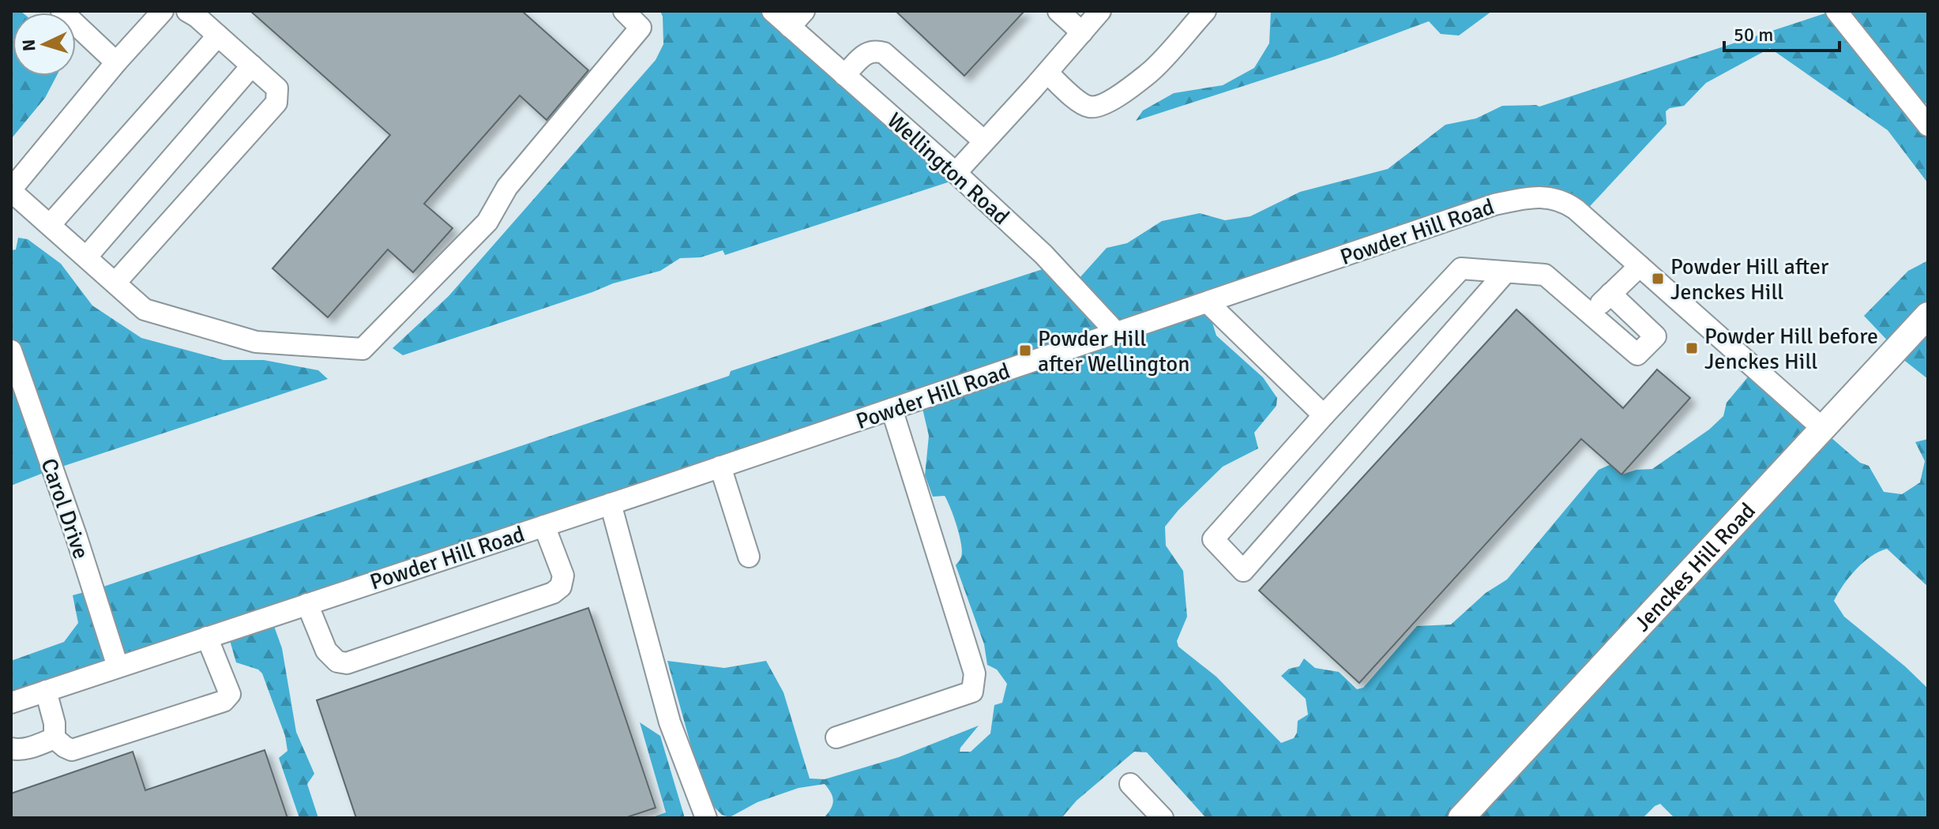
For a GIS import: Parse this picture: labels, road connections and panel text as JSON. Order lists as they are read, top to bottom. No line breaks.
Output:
{"streets":{"main road":["Jenckes Hill Road"],"street":["Wellington Road","Powder Hill Road","Carol Drive"]},"crossings":[["Wellington Road","Powder Hill Road"],["Powder Hill Road","Carol Drive"],["Powder Hill Road","Jenckes Hill Road"]],"places":{"transit":["Powder Hill after Jenckes Hill","Powder Hill before Jenckes Hill","Powder Hill after Wellington"]},"scale_bar":"50 m","north":"left"}
